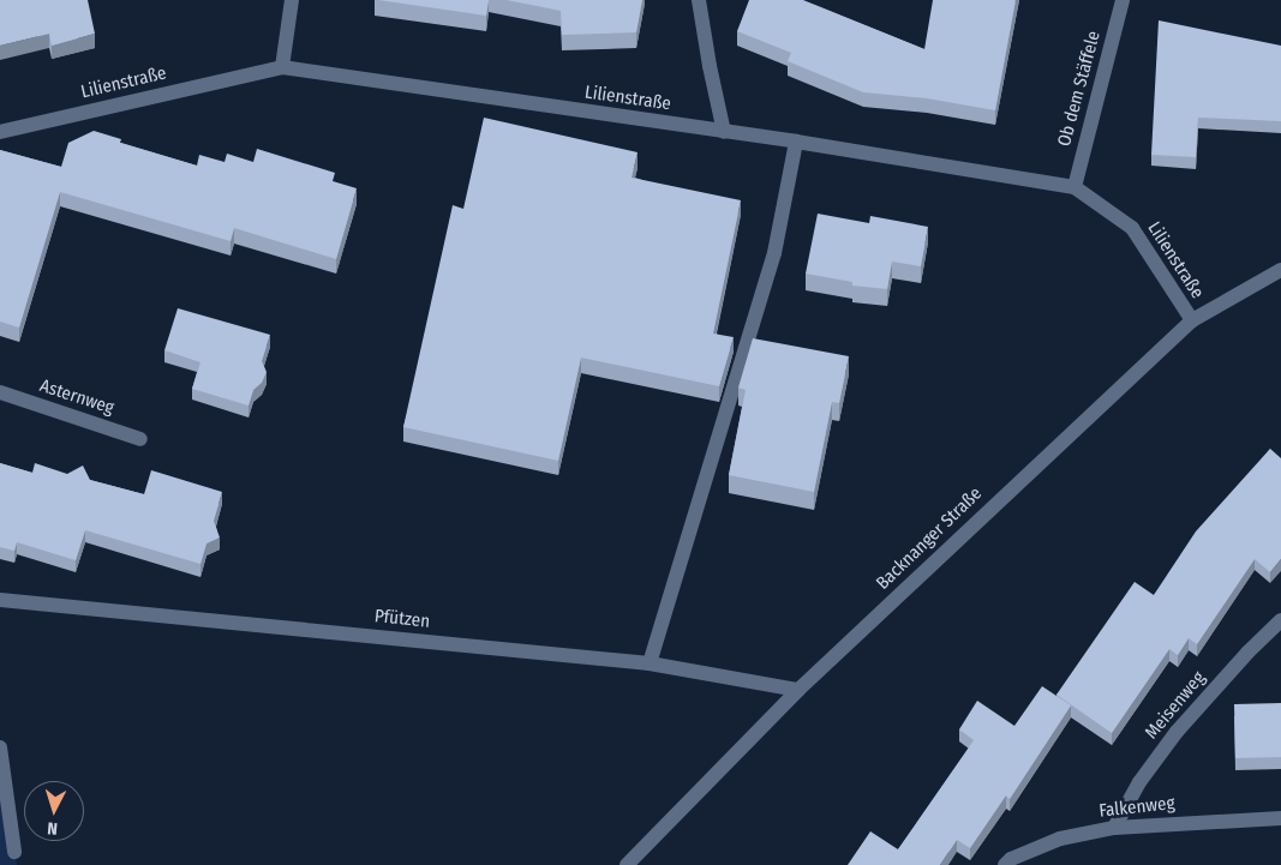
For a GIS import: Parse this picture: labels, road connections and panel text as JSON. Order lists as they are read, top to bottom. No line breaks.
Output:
{"streets":{"street":["Lilienstraße","Ob dem Stäffele","Asternweg","Backnanger Straße","Pfützen","Meisenweg","Falkenweg"]},"crossings":[["Lilienstraße","Ob dem Stäffele"],["Lilienstraße","Backnanger Straße"],["Backnanger Straße","Pfützen"],["Meisenweg","Falkenweg"]],"north":"bottom"}
